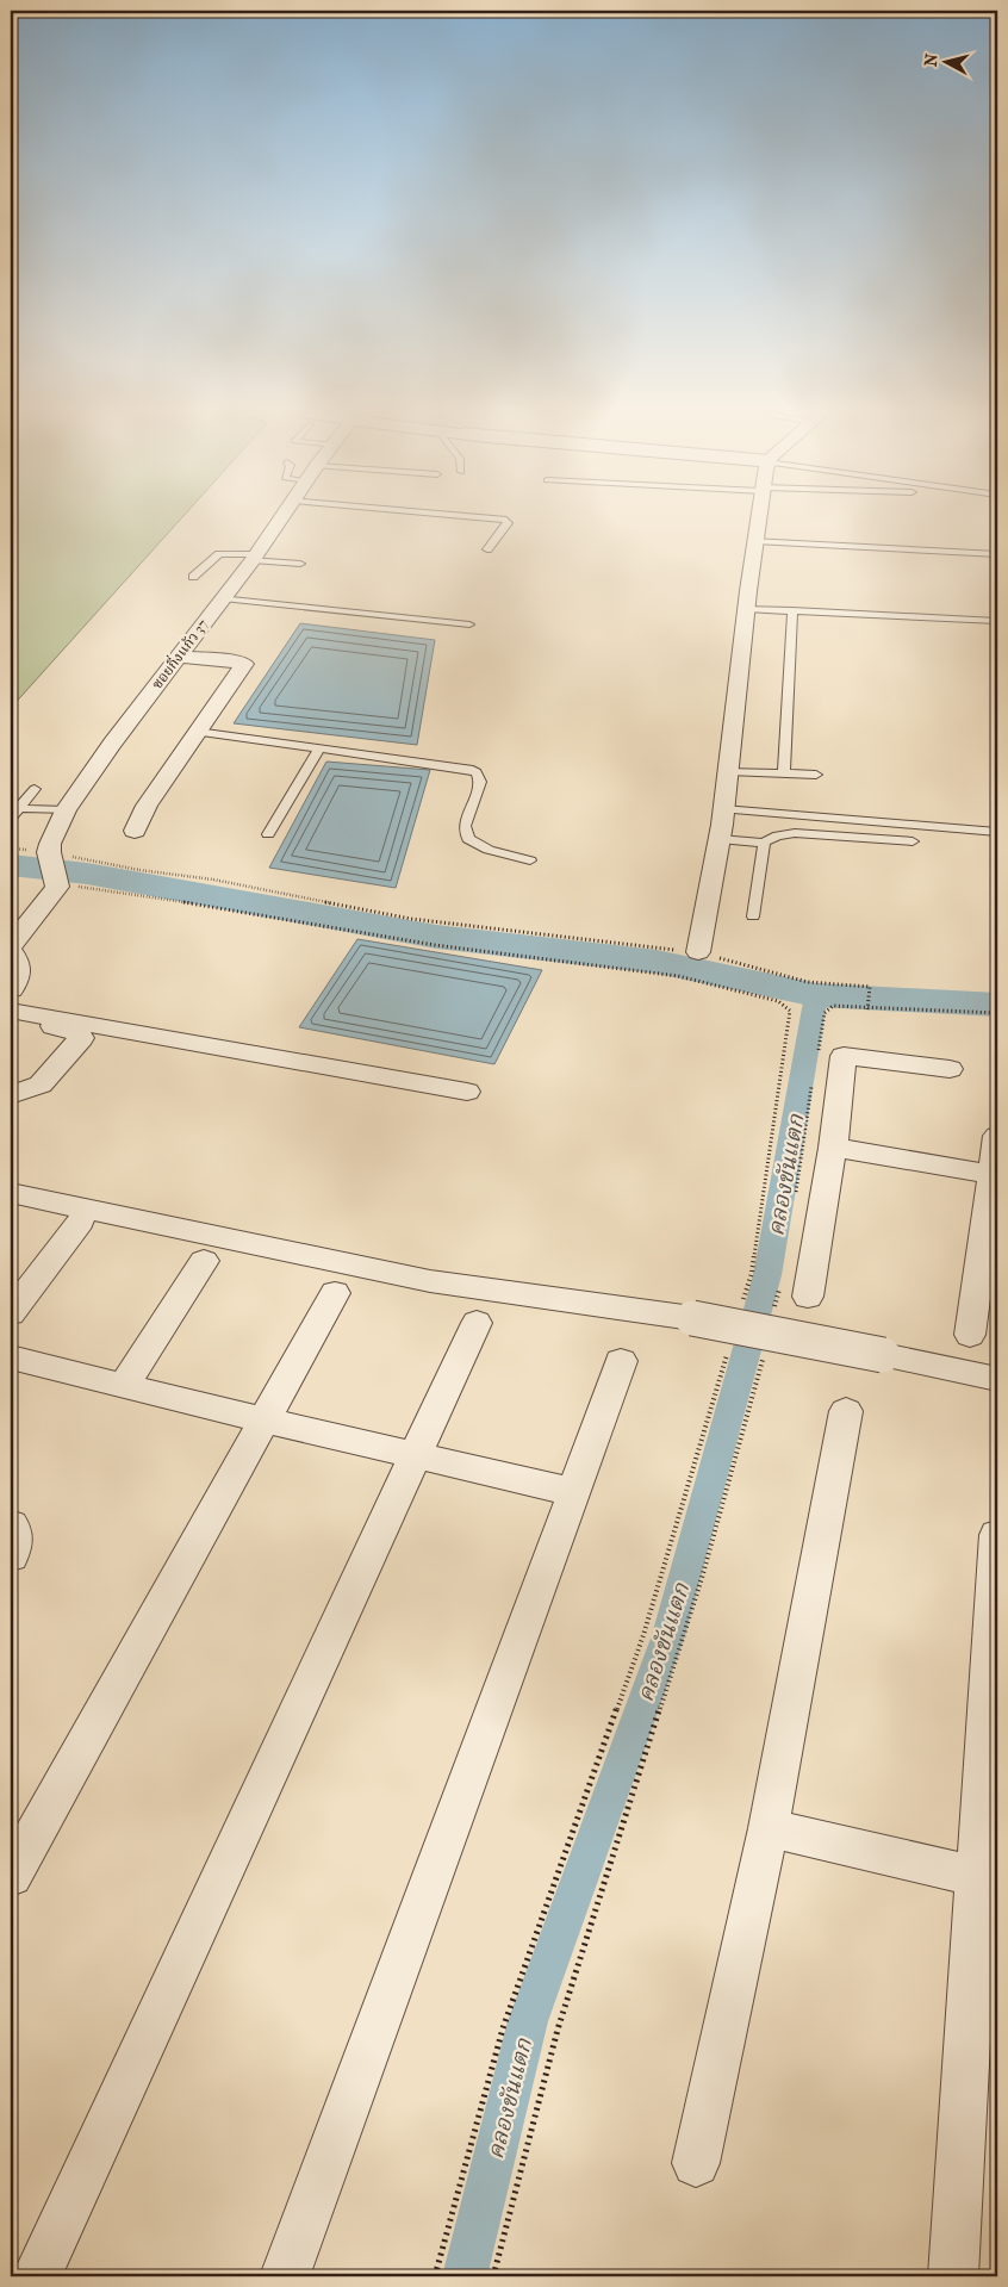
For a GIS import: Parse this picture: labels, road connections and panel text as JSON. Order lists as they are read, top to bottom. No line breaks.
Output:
{"streets":{"street":["ซอยกิ่งแก้ว 37"]},"water":["คลองขันแตก"],"north":"left"}
